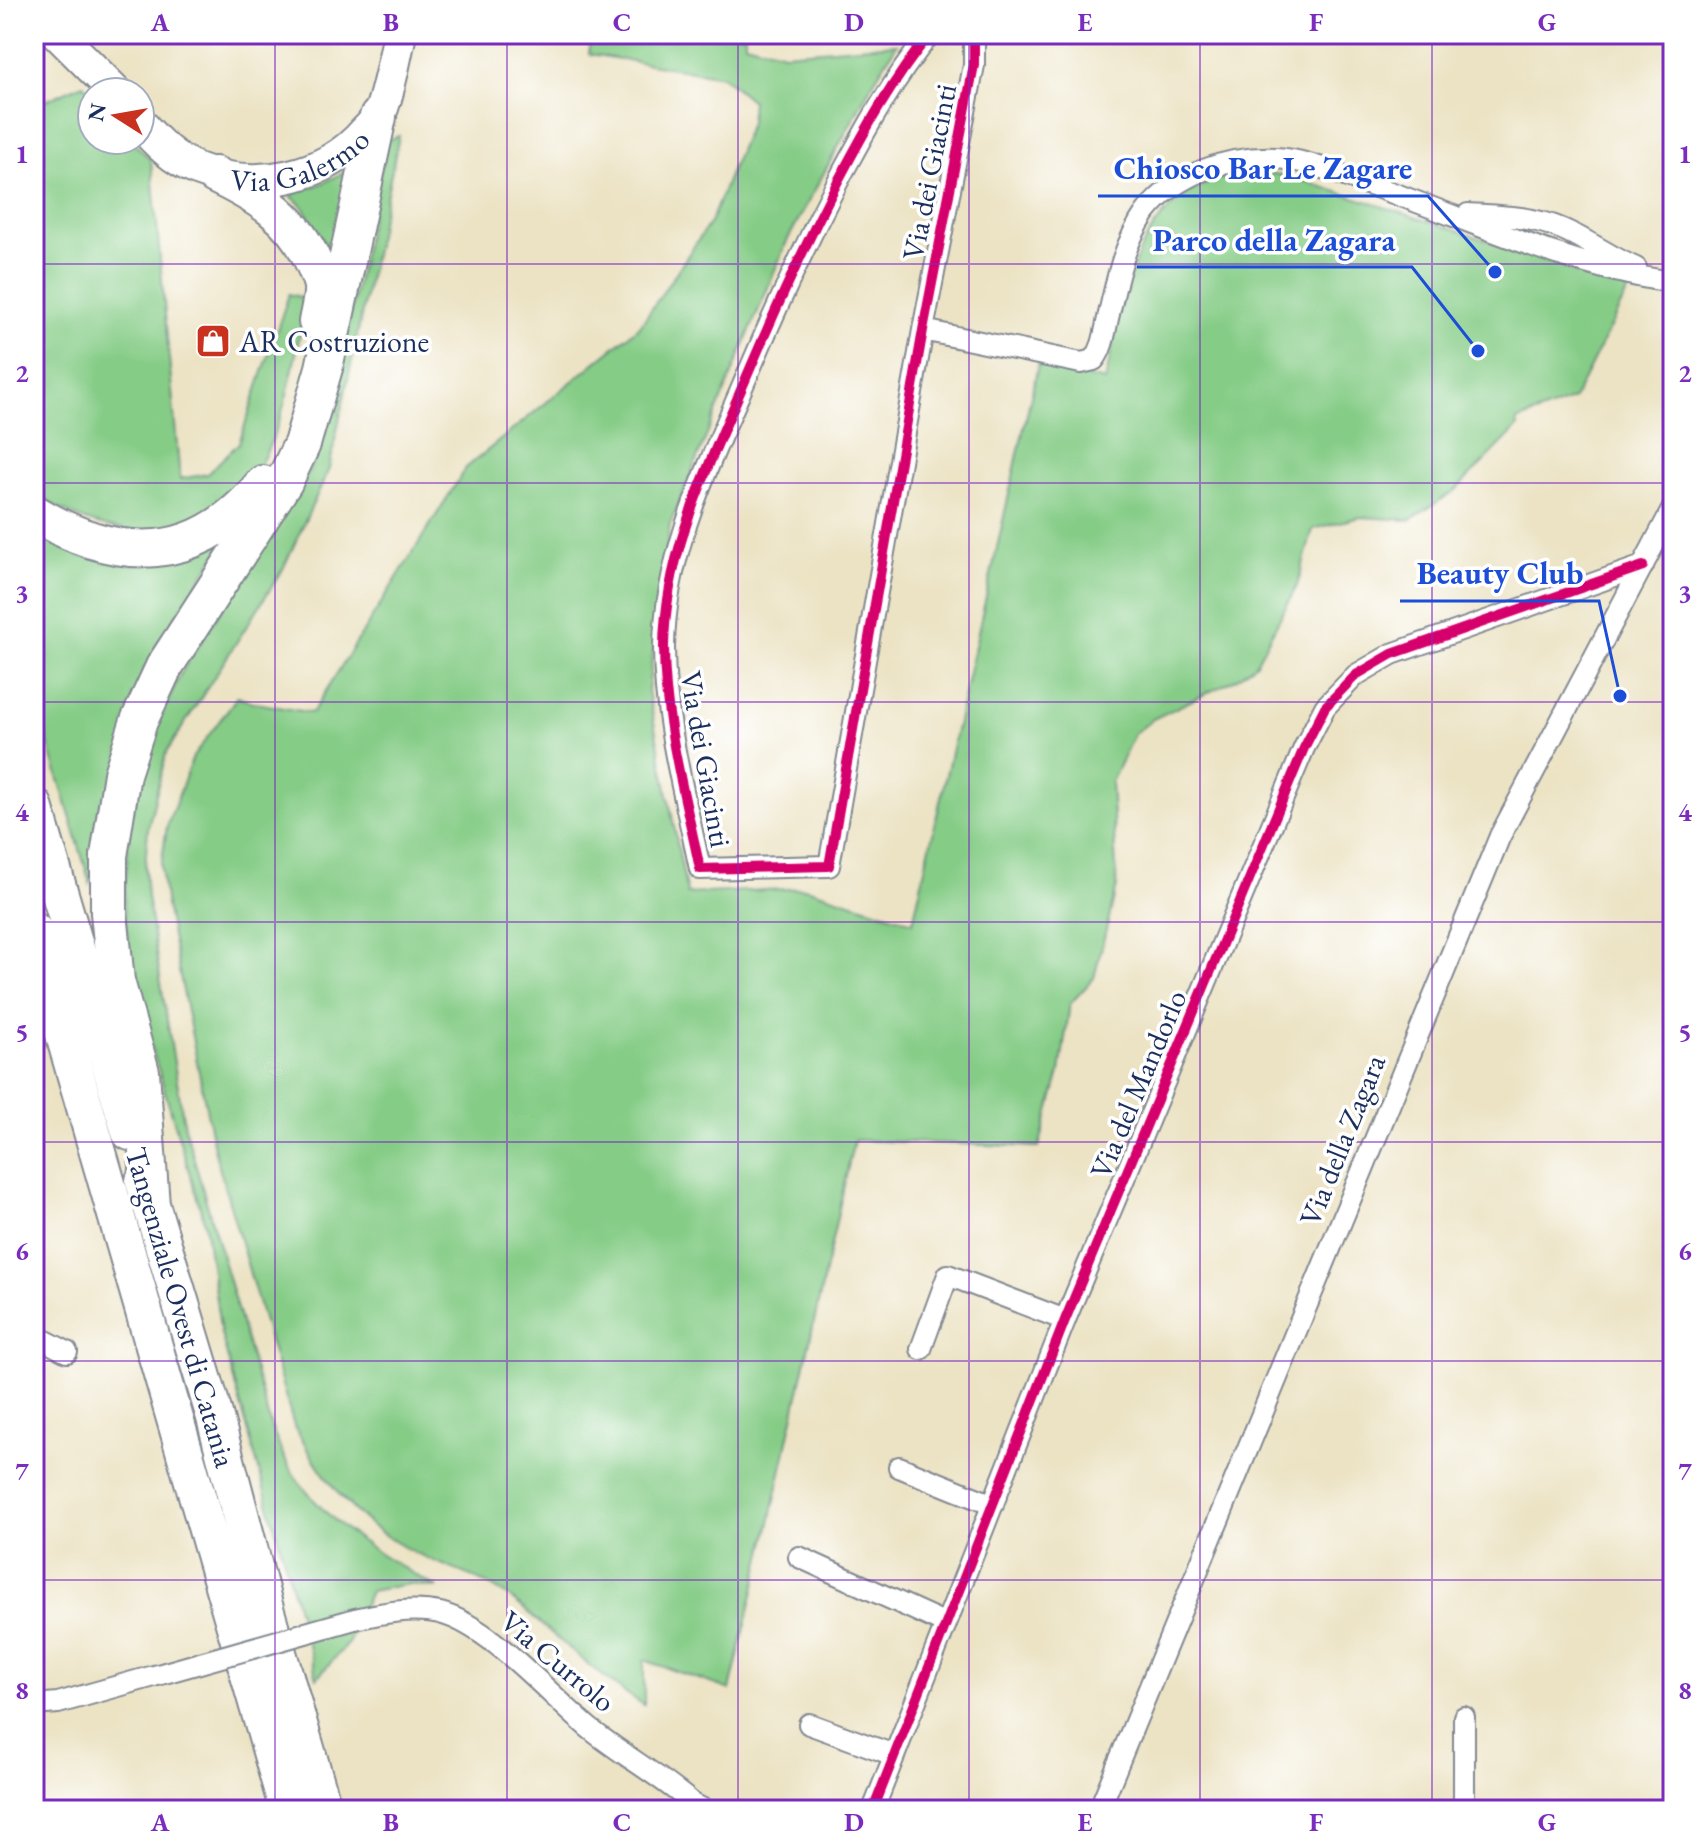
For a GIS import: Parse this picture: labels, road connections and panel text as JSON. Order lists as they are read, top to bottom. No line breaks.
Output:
{"streets":{"highway":["Tangenziale Ovest di Catania"],"main road":["Via Galermo"],"street":["Via dei Giacinti","Via del Mandorlo","Via della Zagara","Via Currolo"]},"crossings":[["Via del Mandorlo","Via della Zagara"]],"places":{"other":["Chiosco Bar Le Zagare","Parco della Zagara","Beauty Club"],"shop":["AR Costruzione"]},"north":"left","grid":{"columns":["A","B","C","D","E","F","G"],"rows":["1","2","3","4","5","6","7","8"]}}
